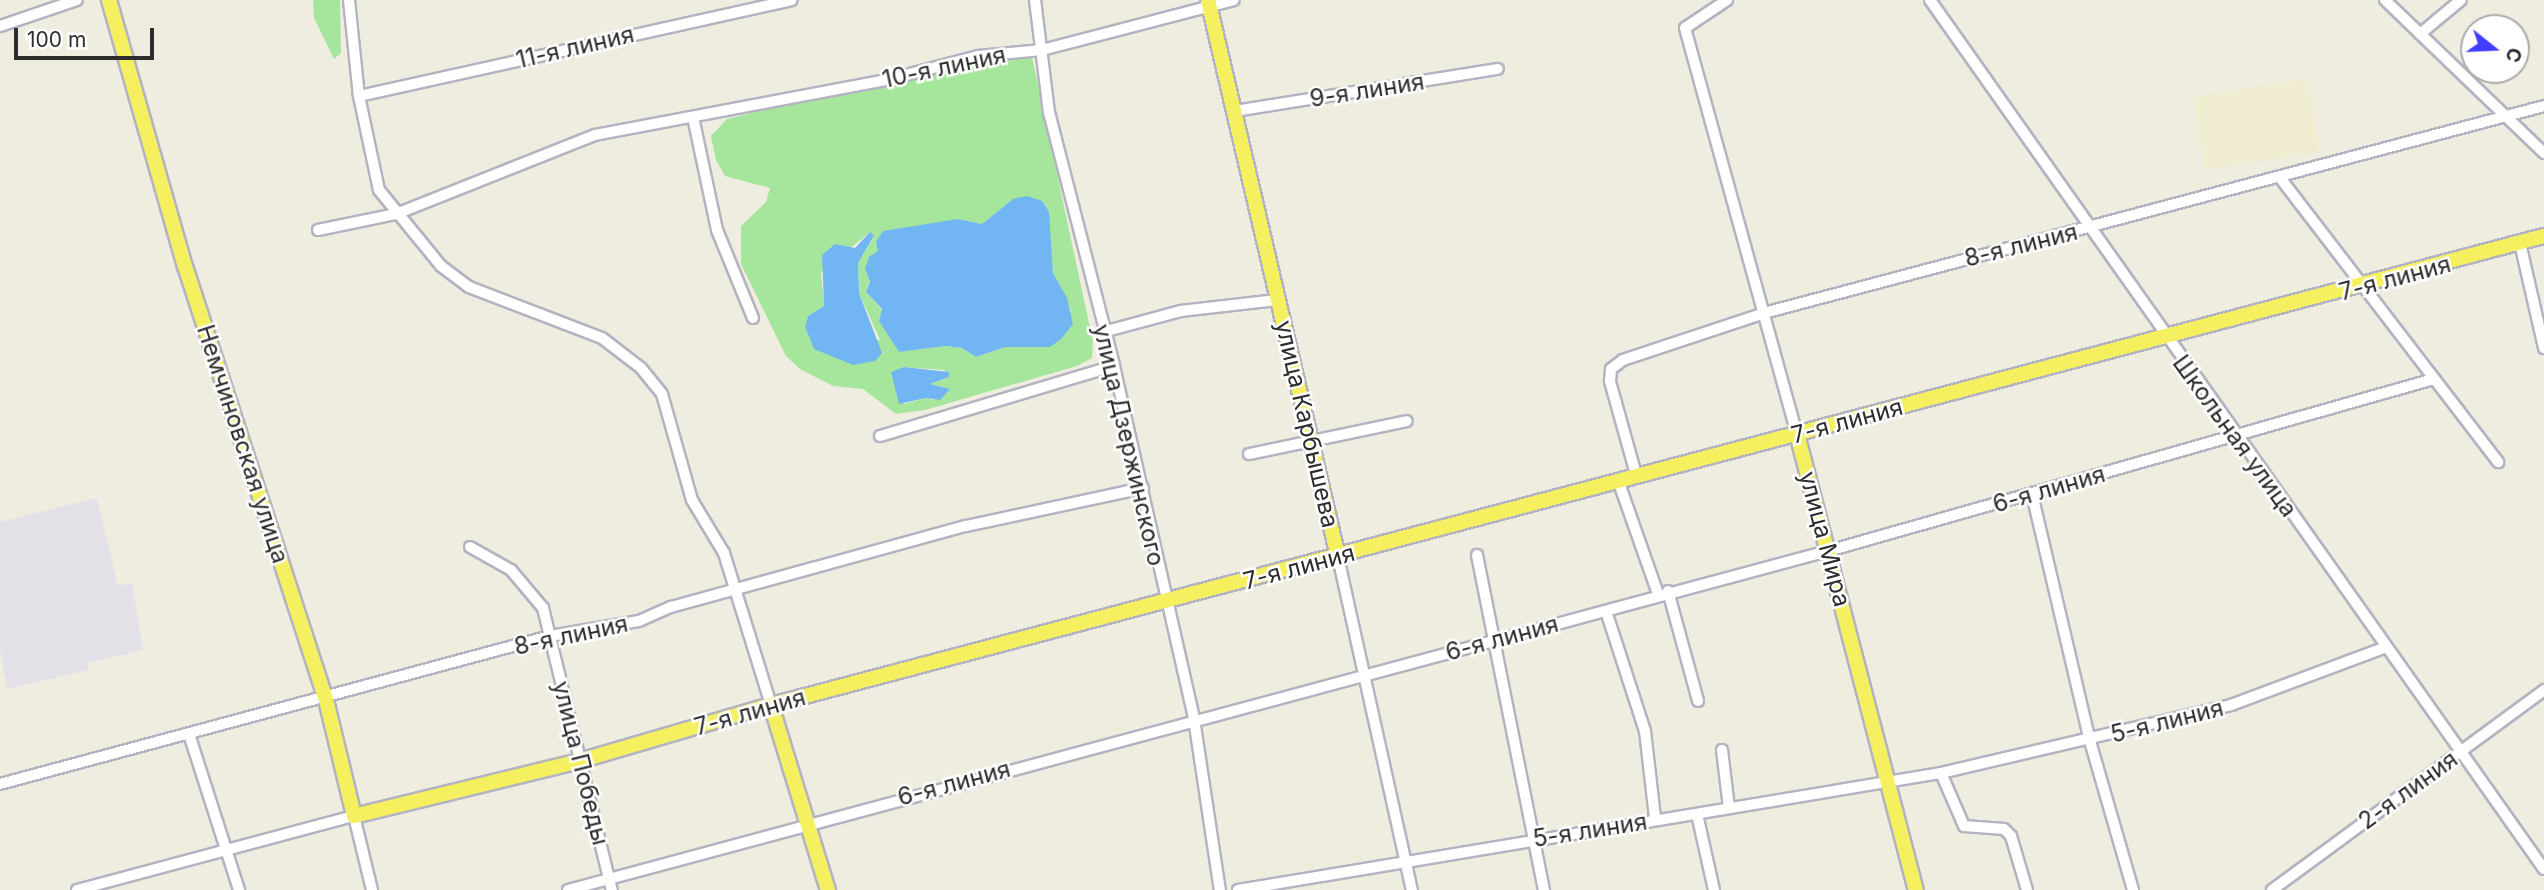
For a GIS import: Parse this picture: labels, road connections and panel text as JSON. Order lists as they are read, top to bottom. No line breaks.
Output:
{"streets":{"main road":["7-я линия","улица Карбышева","Немчиновская улица","улица Мира"],"street":["11-я линия","10-я линия","9-я линия","8-я линия","Школьная улица","улица Дзержинского","6-я линия","5-я линия","улица Победы","2-я линия"]},"crossings":[["10-я линия","улица Карбышева"],["10-я линия","улица Дзержинского"],["9-я линия","улица Карбышева"],["8-я линия","7-я линия"],["8-я линия","Школьная улица"],["8-я линия","Немчиновская улица"],["8-я линия","улица Дзержинского"],["8-я линия","улица Мира"],["8-я линия","улица Победы"],["7-я линия","улица Карбышева"],["7-я линия","Школьная улица"],["7-я линия","Немчиновская улица"],["7-я линия","улица Дзержинского"],["7-я линия","улица Мира"],["7-я линия","улица Победы"],["улица Карбышева","6-я линия"],["улица Карбышева","5-я линия"],["Школьная улица","6-я линия"],["Школьная улица","5-я линия"],["Школьная улица","2-я линия"],["улица Дзержинского","6-я линия"],["6-я линия","улица Мира"],["6-я линия","улица Победы"],["улица Мира","5-я линия"]],"scale_bar":"100 m","north":"right"}
